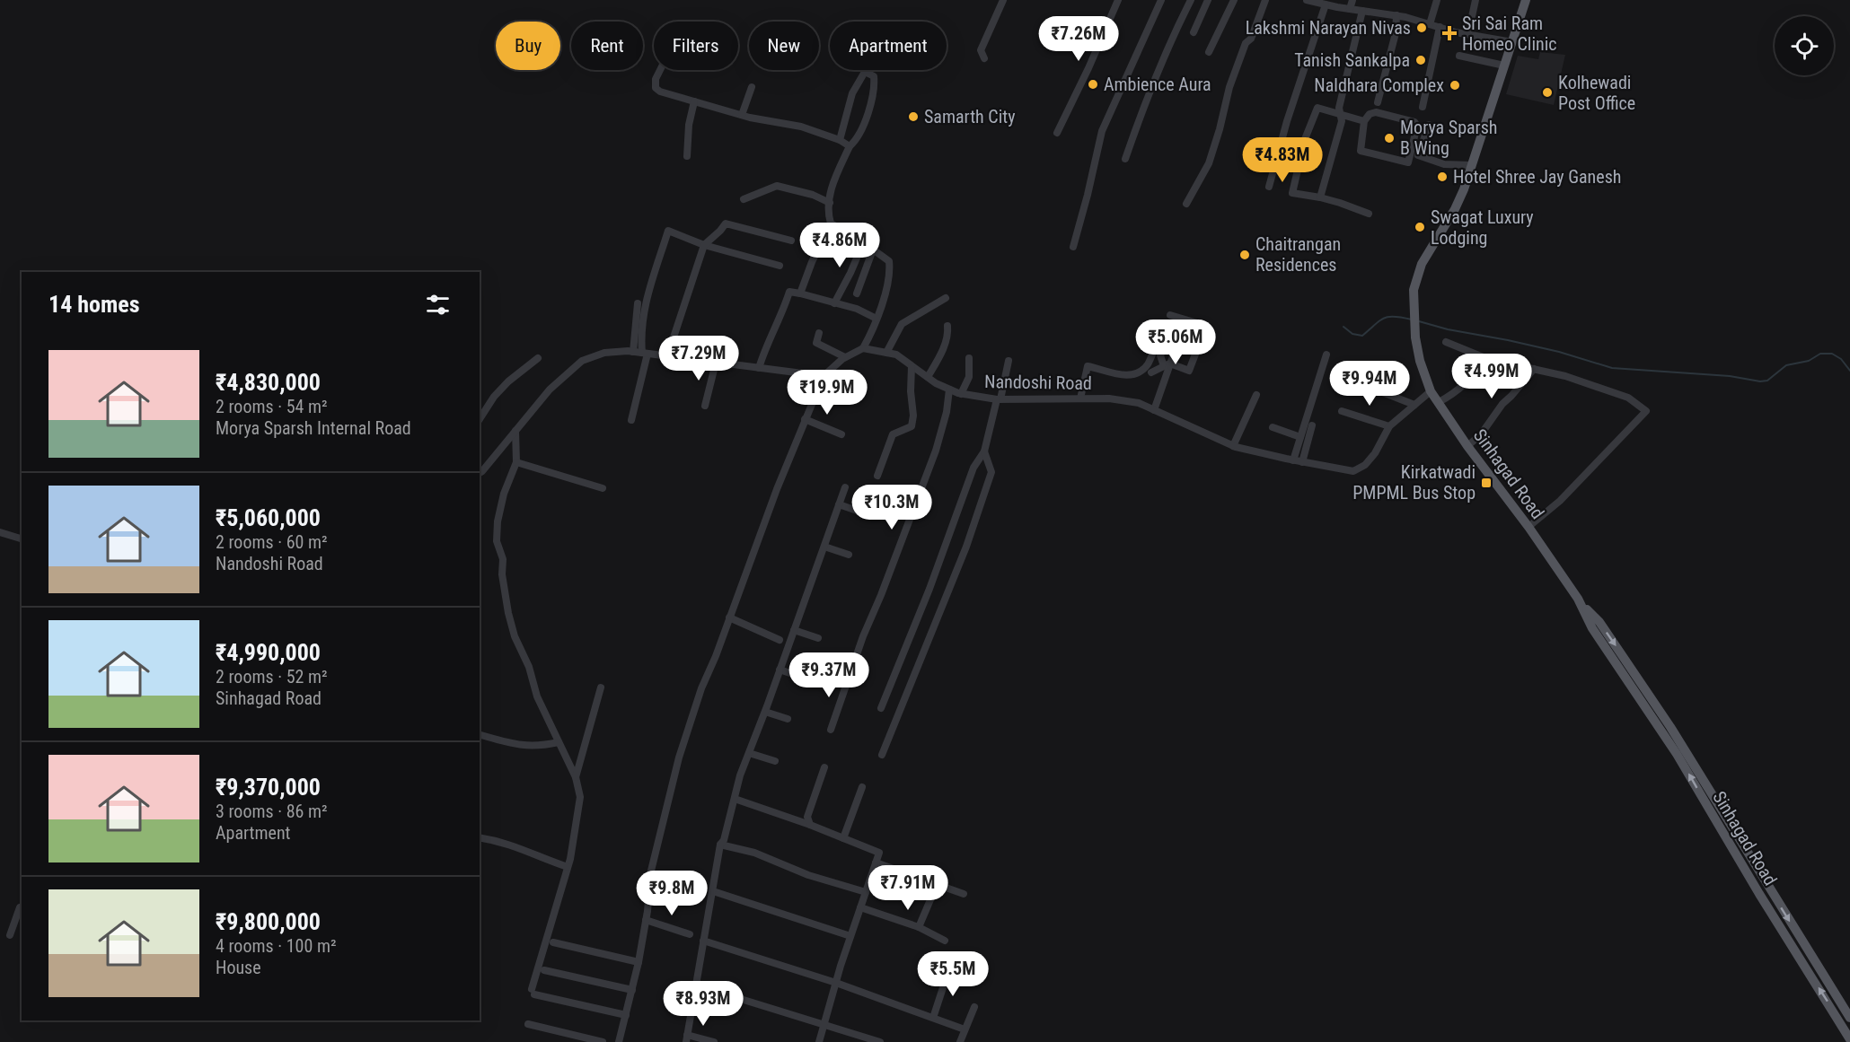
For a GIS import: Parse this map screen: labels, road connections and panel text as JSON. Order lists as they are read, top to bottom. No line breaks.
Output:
{"streets":{"main road":["Sinhagad Road"],"street":["Nandoshi Road"]},"crossings":[["Nandoshi Road","Sinhagad Road"]],"places":{"other":["Lakshmi Narayan Nivas","Tanish Sankalpa","Ambience Aura","Naldhara Complex","Kolhewadi Post Office","Samarth City","Morya Sparsh B Wing","Hotel Shree Jay Ganesh","Swagat Luxury Lodging","Chaitrangan Residences"],"health":["Sri Sai Ram Homeo Clinic"],"transit":["Kirkatwadi PMPML Bus Stop"]},"page":{"price":["₹7.26M","₹4.83M","₹4.86M","₹5.06M","₹7.29M","₹4.99M","₹9.94M","₹19.9M","₹10.3M","₹9.37M","₹7.91M","₹9.8M","₹5.5M","₹8.93M"],"chip":["Buy","Rent","Filters","New","Apartment"],"heading":"14 homes","list":[{"name":"₹4,830,000","note":"2 rooms · 54 m² · Morya Sparsh Internal Road"},{"name":"₹5,060,000","note":"2 rooms · 60 m² · Nandoshi Road"},{"name":"₹4,990,000","note":"2 rooms · 52 m² · Sinhagad Road"},{"name":"₹9,370,000","note":"3 rooms · 86 m² · Apartment"},{"name":"₹9,800,000","note":"4 rooms · 100 m² · House"}]}}
